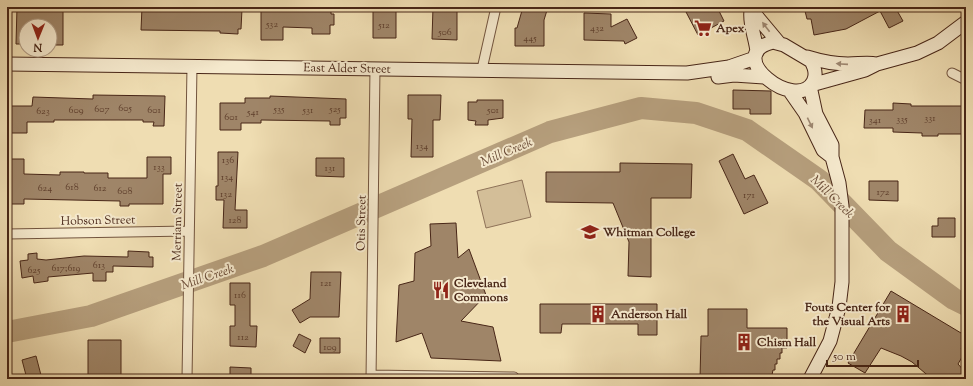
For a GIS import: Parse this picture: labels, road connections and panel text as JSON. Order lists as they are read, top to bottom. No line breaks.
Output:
{"streets":{"main road":["East Alder Street"],"street":["Hobson Street","Merriam Street","Otis Street"]},"crossings":[["East Alder Street","Merriam Street"],["East Alder Street","Otis Street"],["Hobson Street","Merriam Street"]],"water":["Mill Creek"],"places":{"supermarket":["Apex"],"school or university":["Whitman College"],"restaurant":["Cleveland Commons"],"building":["Anderson Hall","Fouts Center for the Visual Arts","Chism Hall"]},"house_numbers":["532","512","432","506","445","605","607","535","525","609","601","531","501","623","541","601","331","335","341","134","136","133","131","134","618","624","612","608","172","132","171","128","613","617;619","625","121","116","112","109"],"scale_bar":"50 m","north":"bottom"}
